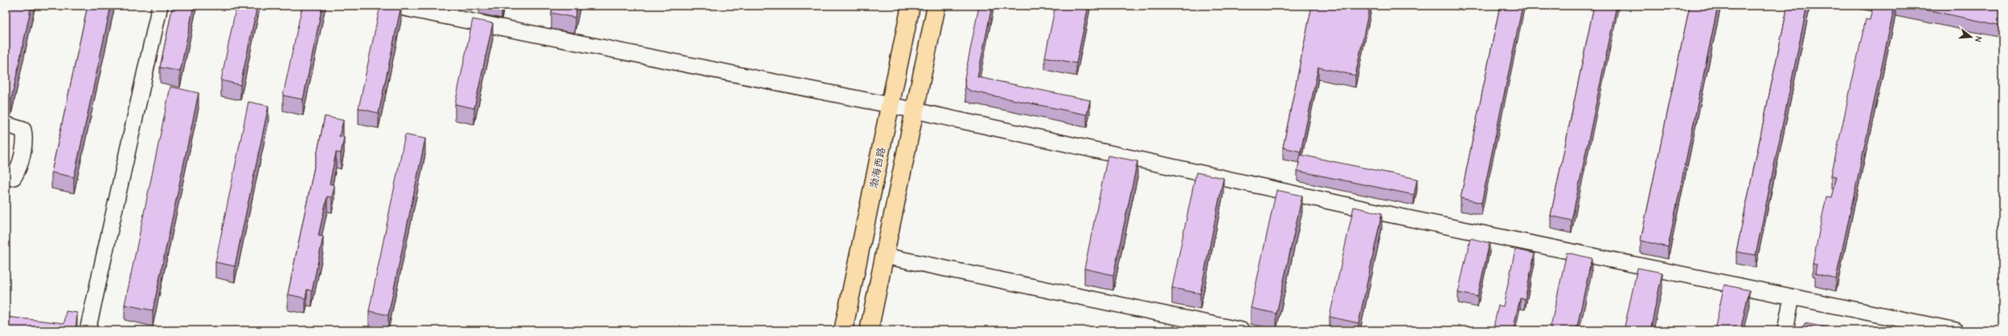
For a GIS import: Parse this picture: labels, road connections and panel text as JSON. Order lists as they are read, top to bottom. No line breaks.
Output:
{"streets":{"main road":["渤海西路"]},"north":"right"}
